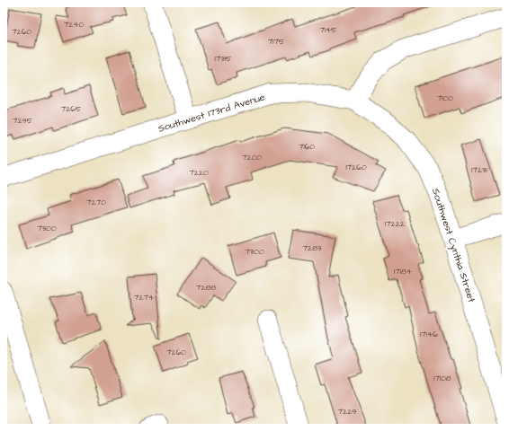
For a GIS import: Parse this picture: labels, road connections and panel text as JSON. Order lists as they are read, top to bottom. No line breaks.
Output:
{"streets":{"street":["Southwest 173rd Avenue","Southwest Cynthia Street"]},"crossings":[["Southwest 173rd Avenue","Southwest Cynthia Street"]],"house_numbers":["7240","7145","7260","7175","17315","7100","7265","7295","7160","7200","17260","17231","7220","7270","17222","7300","7283","7300","17184","7288","7274","17146","7260","17108","7229"]}
